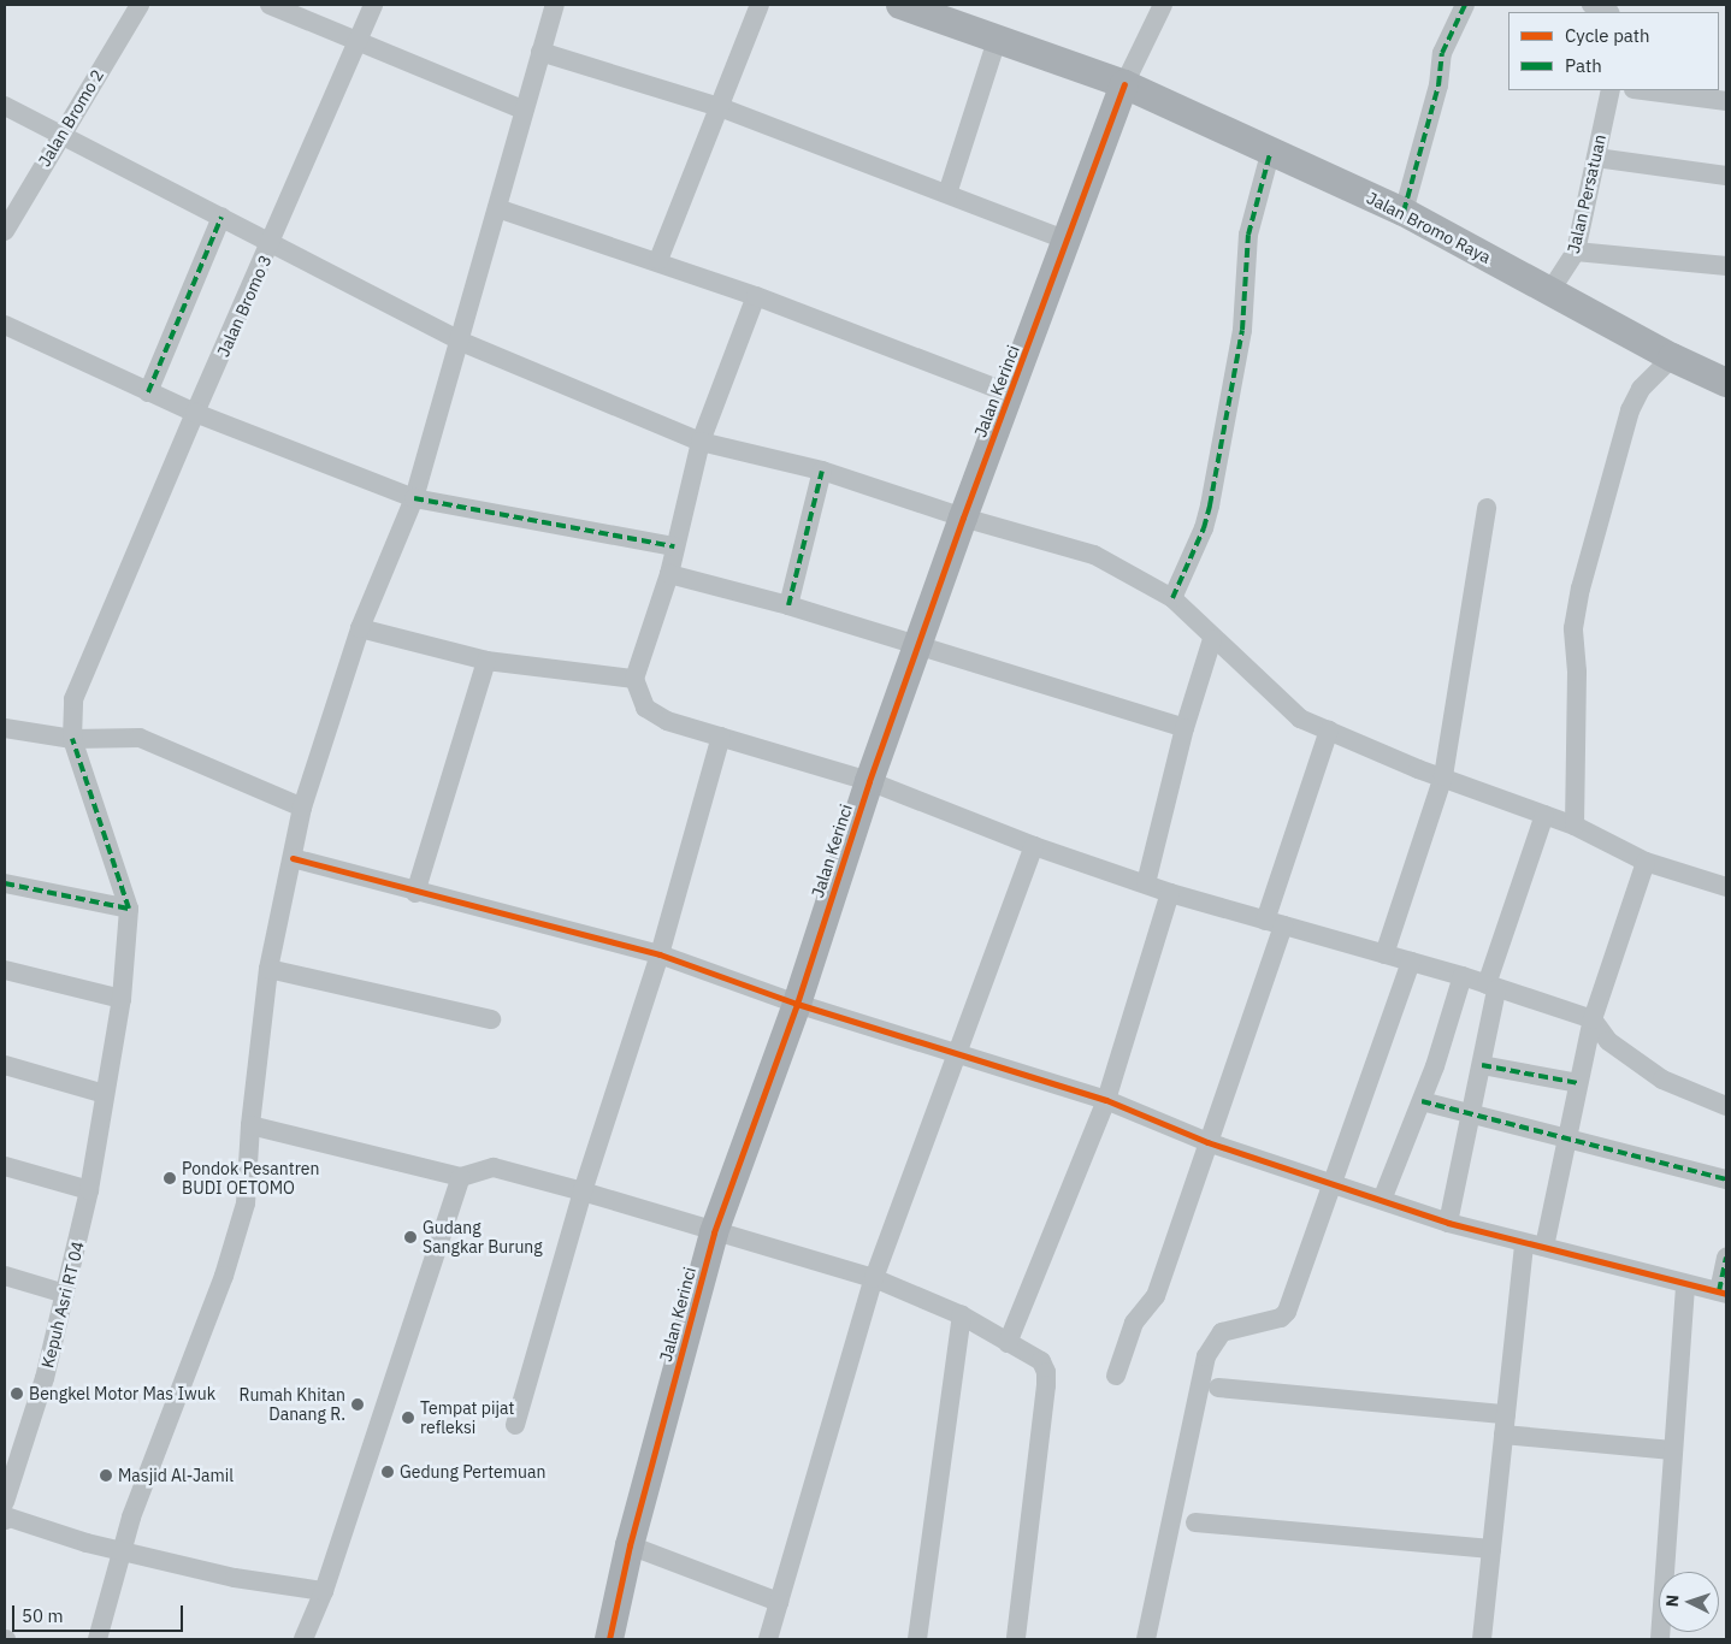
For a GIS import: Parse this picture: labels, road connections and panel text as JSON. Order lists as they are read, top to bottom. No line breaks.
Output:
{"streets":{"street":["Jalan Bromo 2","Jalan Persatuan","Jalan Bromo Raya","Jalan Bromo 3","Jalan Kerinci","Kepuh Asri RT 04"]},"crossings":[["Jalan Persatuan","Jalan Bromo Raya"],["Jalan Bromo Raya","Jalan Kerinci"]],"places":["Pondok Pesantren BUDI OETOMO","Gudang Sangkar Burung","Bengkel Motor Mas Iwuk","Rumah Khitan Danang R.","Tempat pijat refleksi","Gedung Pertemuan","Masjid Al-Jamil"],"legend":["Cycle path","Path"],"scale_bar":"50 m","north":"left"}
